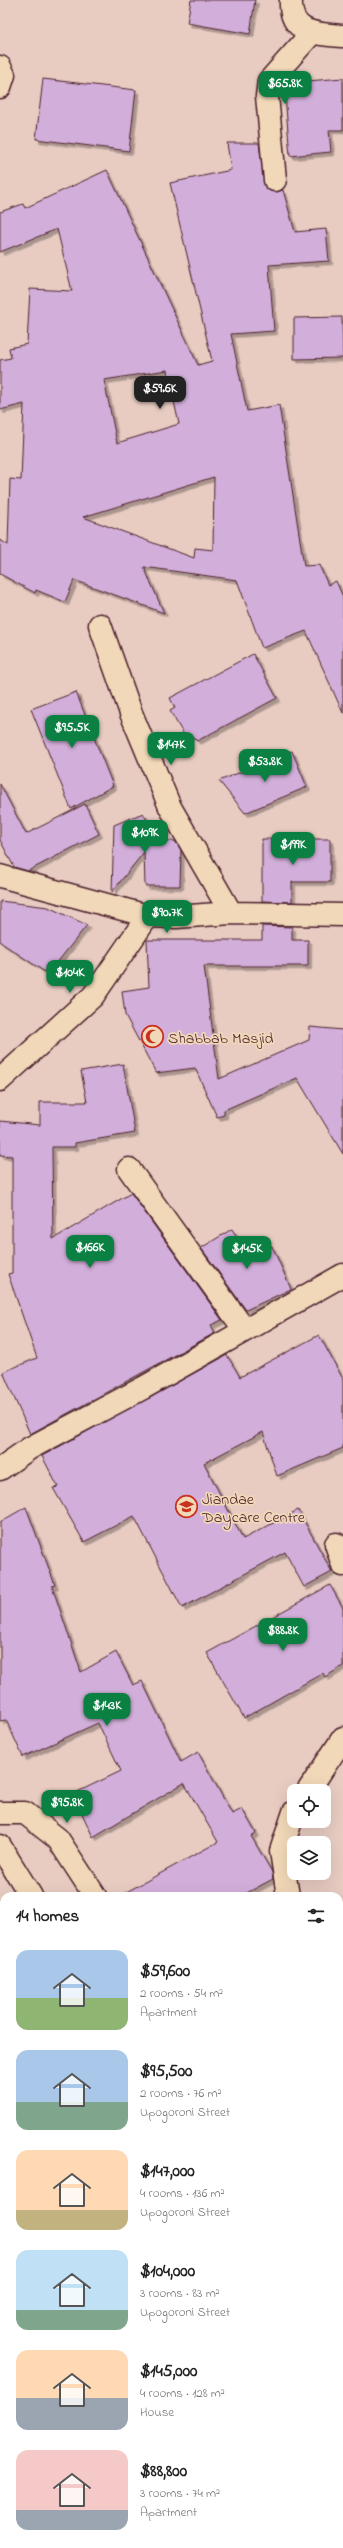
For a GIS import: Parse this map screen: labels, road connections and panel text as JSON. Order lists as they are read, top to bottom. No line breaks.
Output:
{"places":{"mosque":["Shabbab Masjid"],"school or university":["Jiandae Daycare Centre"]},"page":{"price":["$65.8K","$59.6K","$95.5K","$147K","$53.8K","$109K","$199K","$90.7K","$104K","$166K","$145K","$88.8K","$143K","$95.8K"],"heading":"14 homes","list":[{"name":"$59,600","note":"2 rooms · 54 m² · Apartment"},{"name":"$95,500","note":"2 rooms · 76 m² · Upogoroni Street"},{"name":"$147,000","note":"4 rooms · 136 m² · Upogoroni Street"},{"name":"$104,000","note":"3 rooms · 83 m² · Upogoroni Street"},{"name":"$145,000","note":"4 rooms · 128 m² · House"},{"name":"$88,800","note":"3 rooms · 74 m² · Apartment"}]}}
